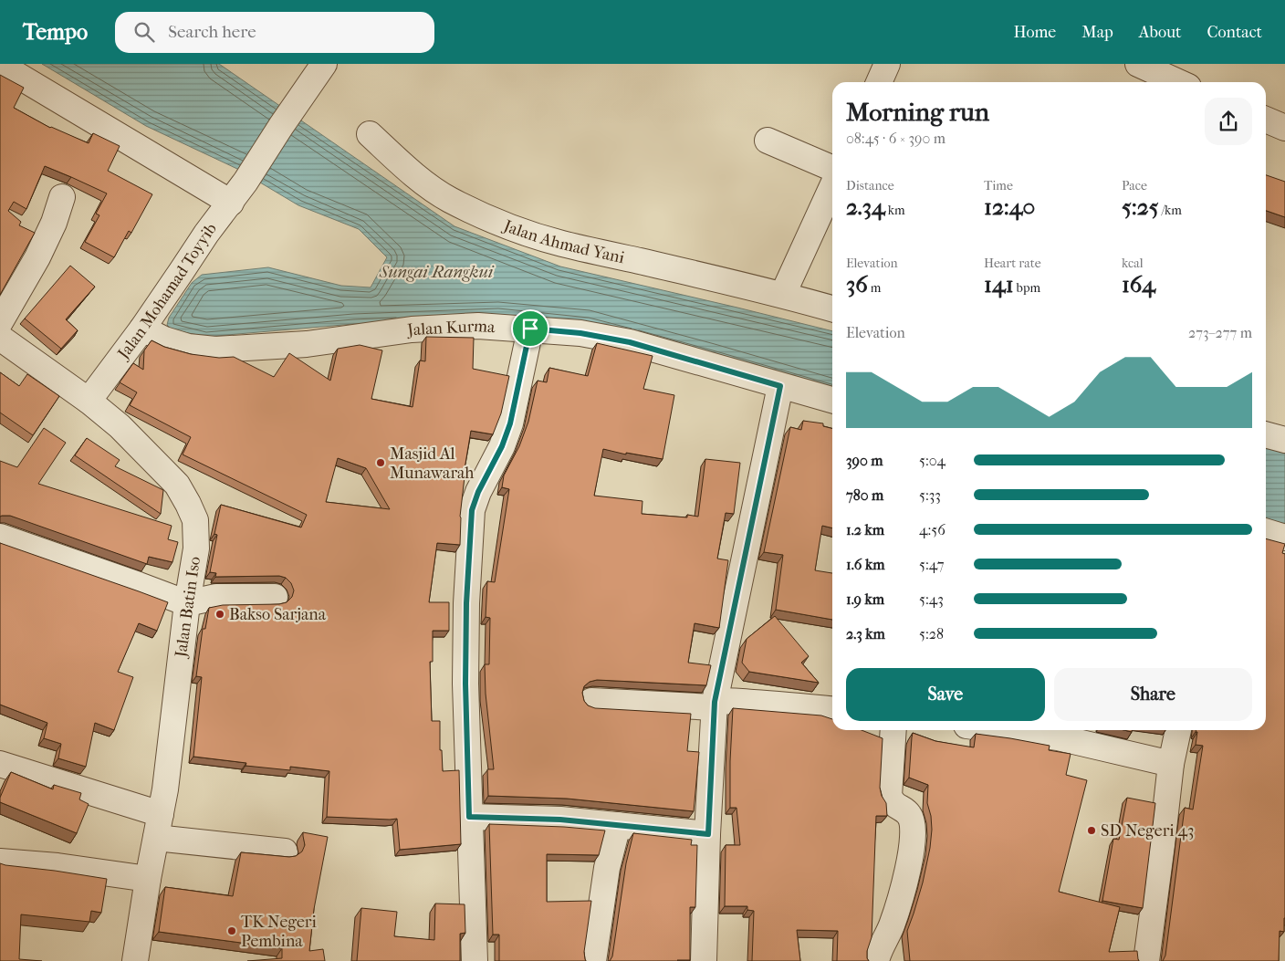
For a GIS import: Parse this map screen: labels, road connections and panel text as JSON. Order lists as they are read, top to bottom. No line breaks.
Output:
{"streets":{"street":["Jalan Ahmad Yani","Jalan Mohamad Toyyib","Jalan Kurma","Jalan Batin Iso"]},"crossings":[["Jalan Mohamad Toyyib","Jalan Kurma"],["Jalan Mohamad Toyyib","Jalan Batin Iso"]],"water":["Sungai Rangkui"],"places":["Masjid Al Munawarah","Bakso Sarjana","SD Negeri 43","TK Negeri Pembina"],"page":{"header":"Tempo","search":"Search here","nav":["Home","Map","About","Contact"],"heading":["Morning run","08:45 · 6 × 390 m"],"stats":[["Distance","2.34 km"],["Time","12:40"],["Pace","5:25 /km"],["Elevation","36 m"],["Heart rate","141 bpm"],["kcal","164"]],"chart":["Elevation","273–277 m"],"list":[{"name":"390 m","note":"5:04"},{"name":"780 m","note":"5:33"},{"name":"1.2 km","note":"4:56"},{"name":"1.6 km","note":"5:47"},{"name":"1.9 km","note":"5:43"},{"name":"2.3 km","note":"5:28"}],"buttons":["Save","Share"]}}
